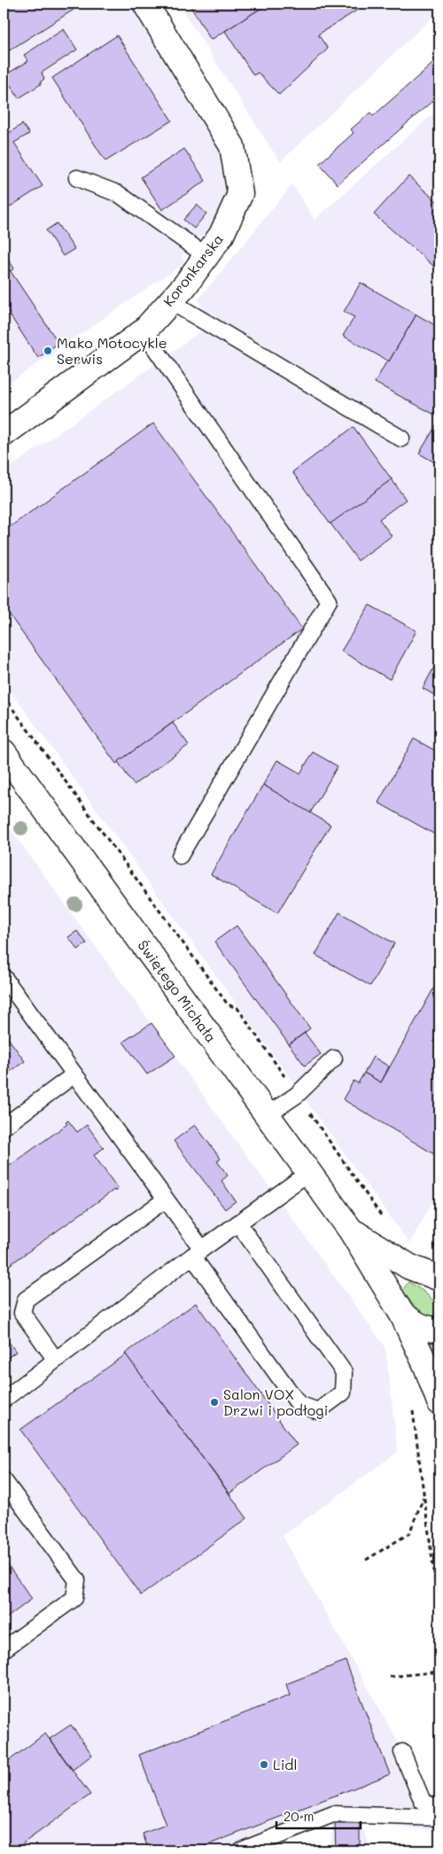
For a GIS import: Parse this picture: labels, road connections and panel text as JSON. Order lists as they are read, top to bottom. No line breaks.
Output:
{"streets":{"street":["Koronkarska","Świętego Michała"]},"places":["Mako Motocykle Serwis","Salon VOX Drzwi i podłogi","Lidl"],"scale_bar":"20 m"}
